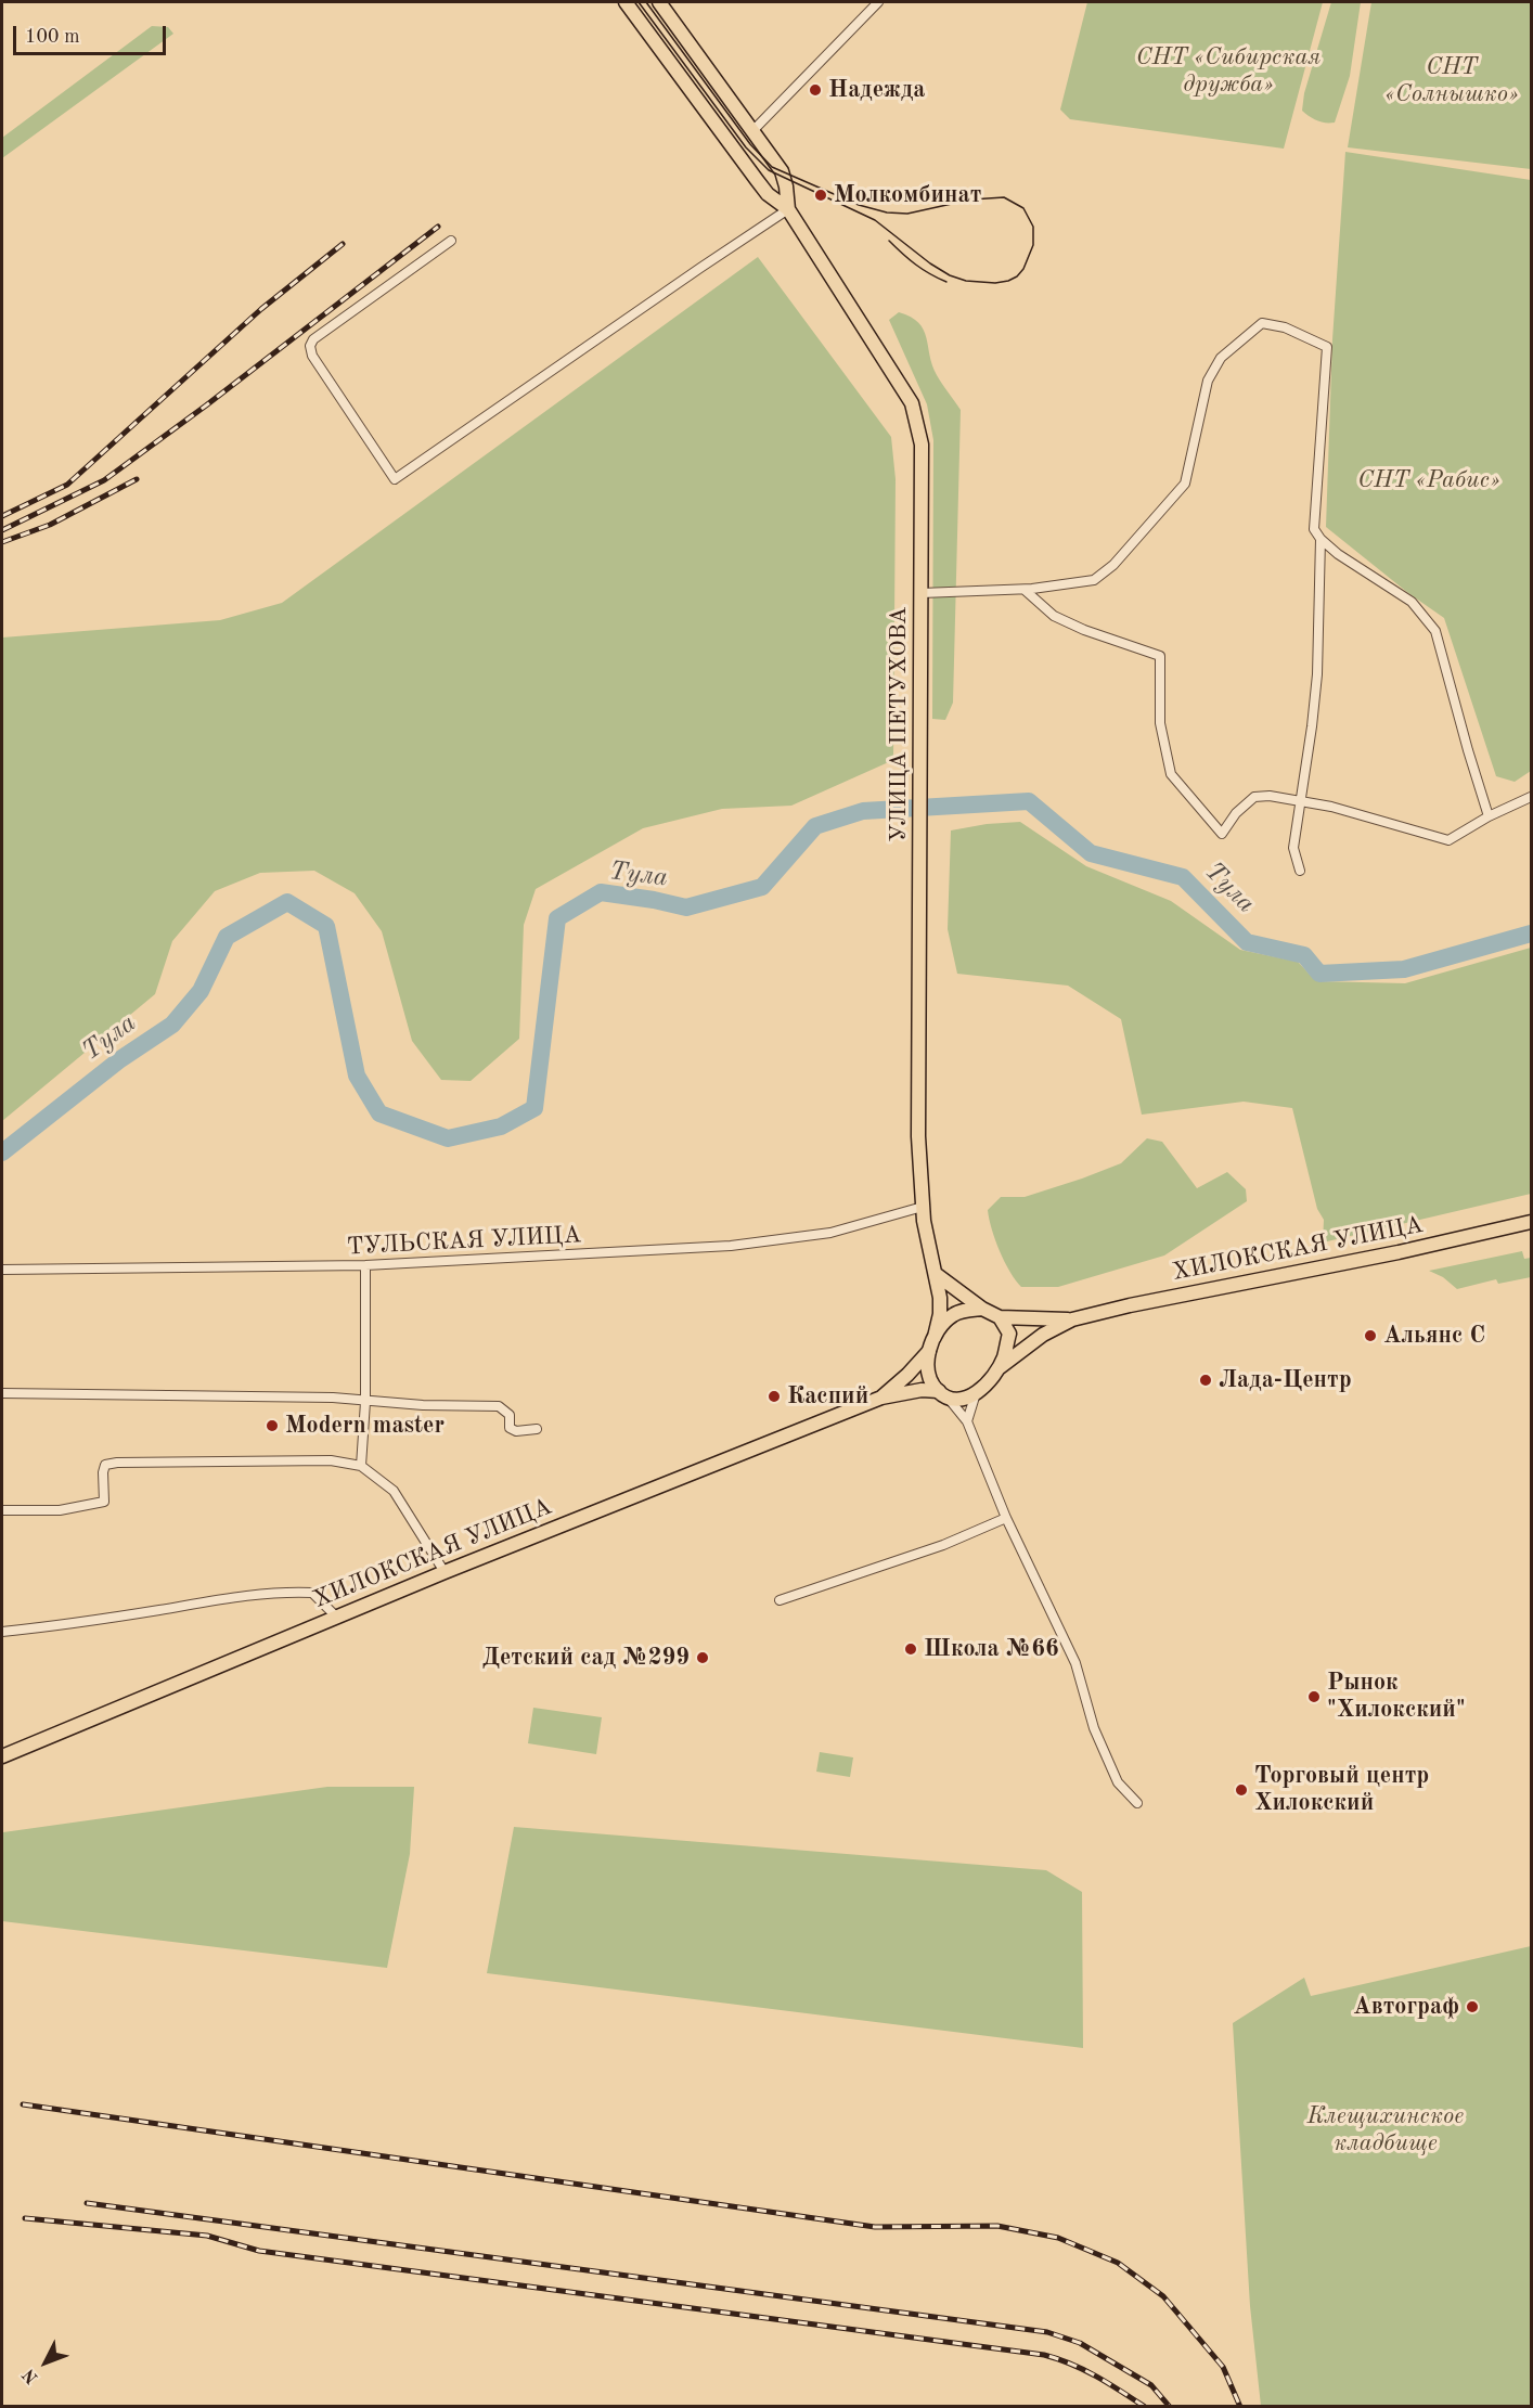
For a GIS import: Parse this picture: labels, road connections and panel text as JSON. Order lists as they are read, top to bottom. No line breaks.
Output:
{"streets":{"main road":["УЛИЦА ПЕТУХОВА","ХИЛОКСКАЯ УЛИЦА"],"street":["ТУЛЬСКАЯ УЛИЦА"]},"crossings":[["УЛИЦА ПЕТУХОВА","ТУЛЬСКАЯ УЛИЦА"]],"water":["Тула"],"parks":["СНТ «Сибирская дружба»","СНТ «Солнышко»","СНТ «Рабис»","Клещихинское кладбище"],"places":["Надежда","Молкомбинат","Альянс С","Лада-Центр","Каспий","Modern master","Школа №66","Детский сад №299","Рынок \"Хилокский\"","Торговый центр Хилокский","Автограф"],"scale_bar":"100 m","north":"bottom left"}
